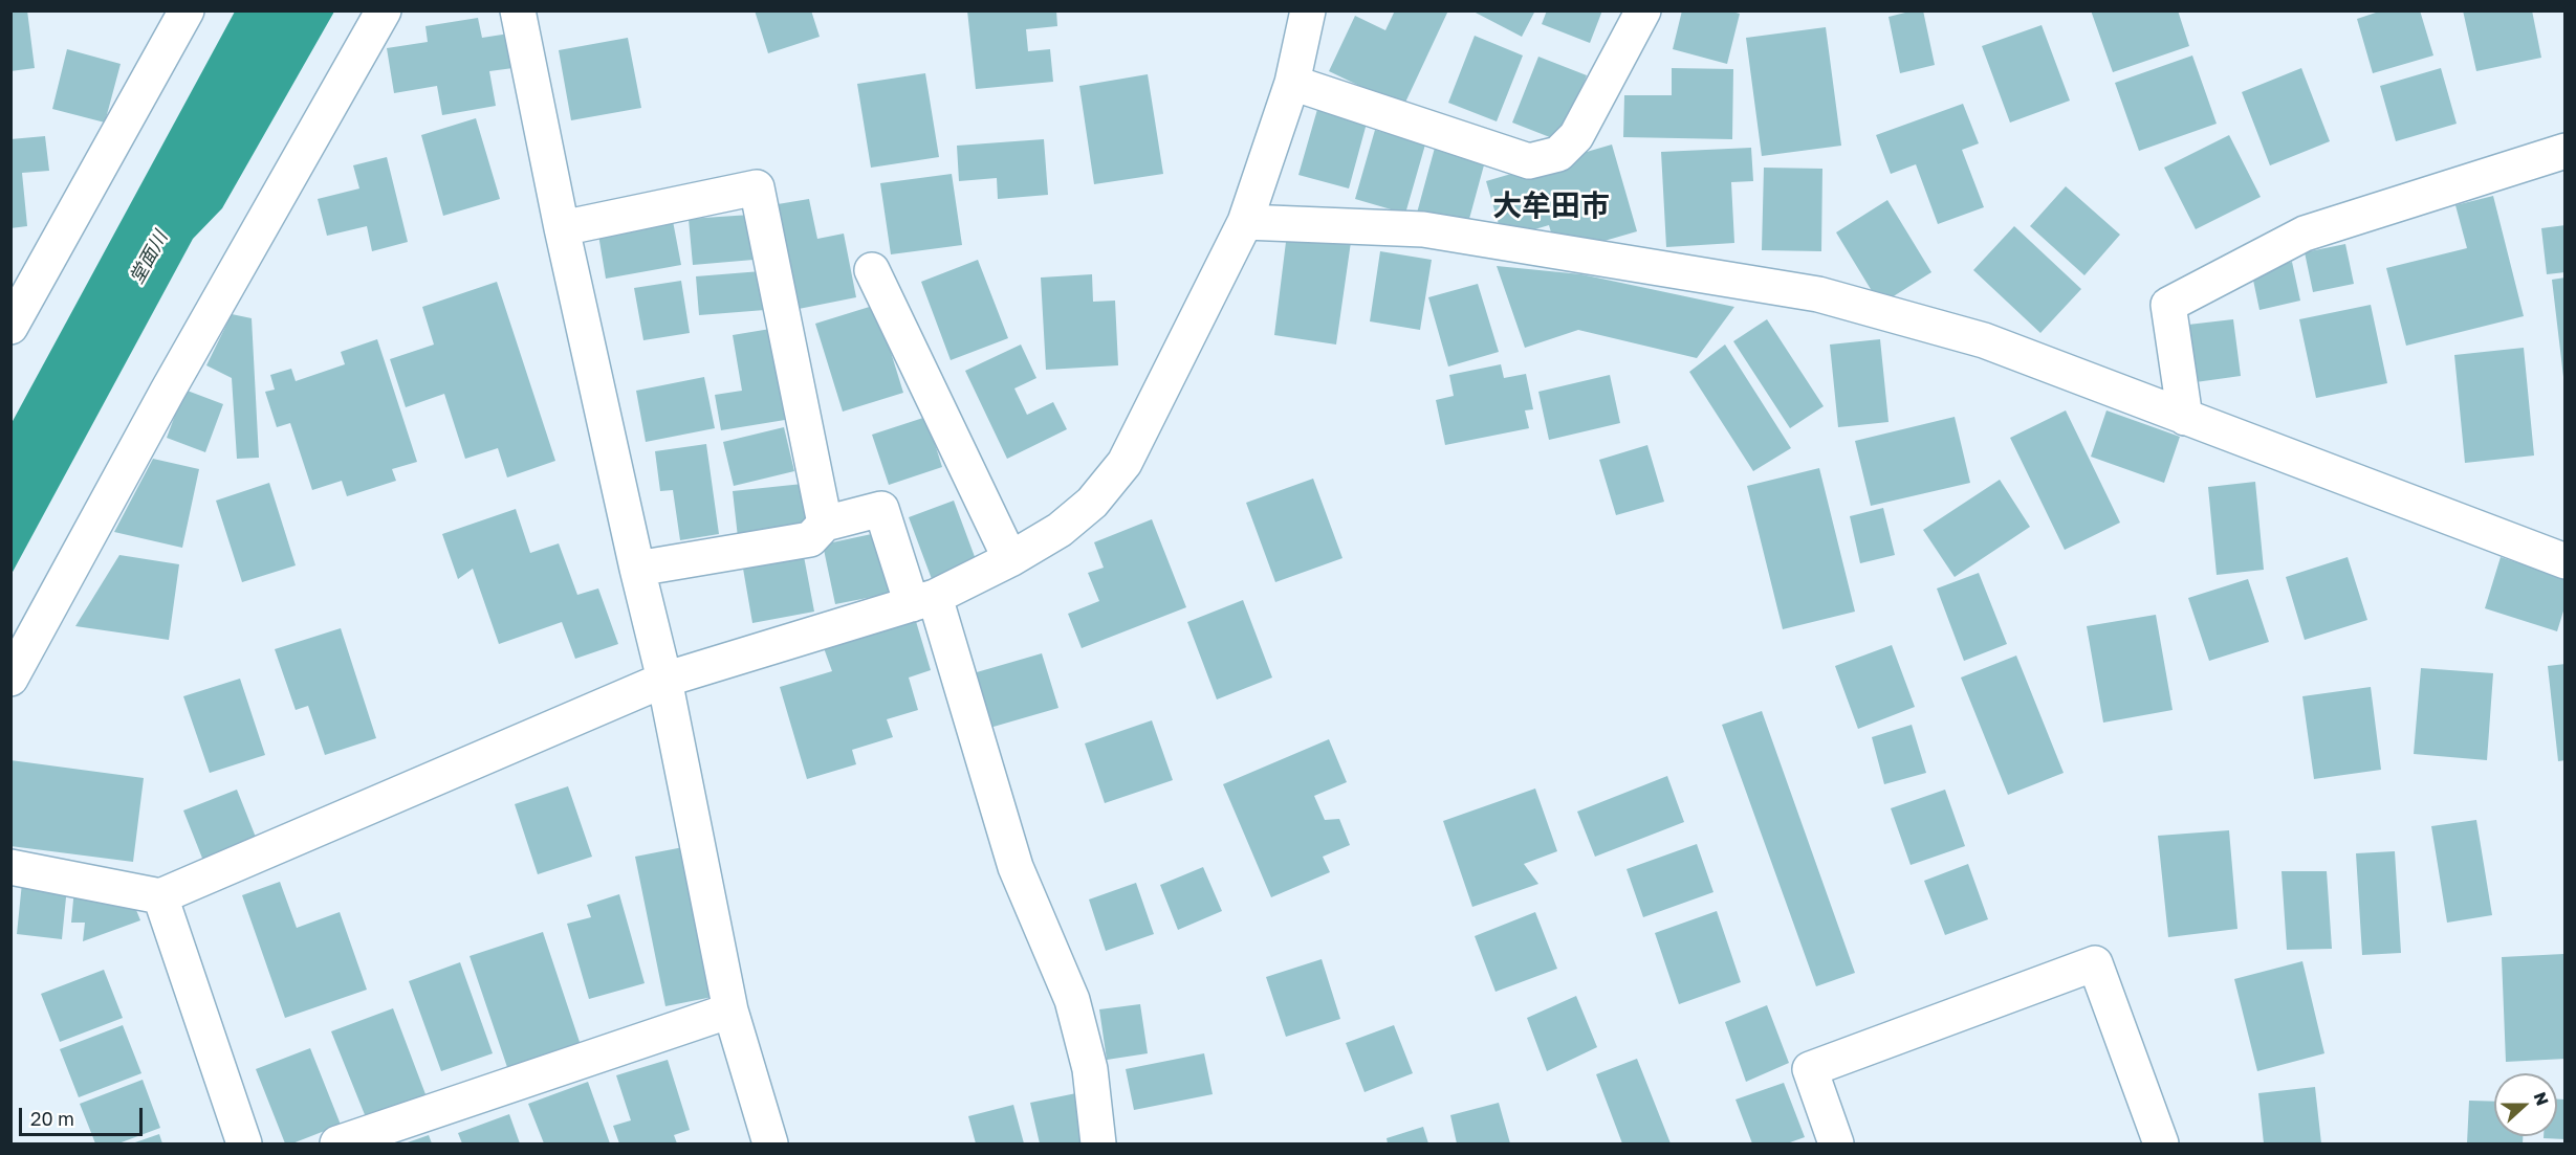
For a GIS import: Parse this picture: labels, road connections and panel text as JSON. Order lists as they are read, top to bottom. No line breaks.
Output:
{"districts":["大牟田市"],"water":["堂面川"],"scale_bar":"20 m","north":"right"}
